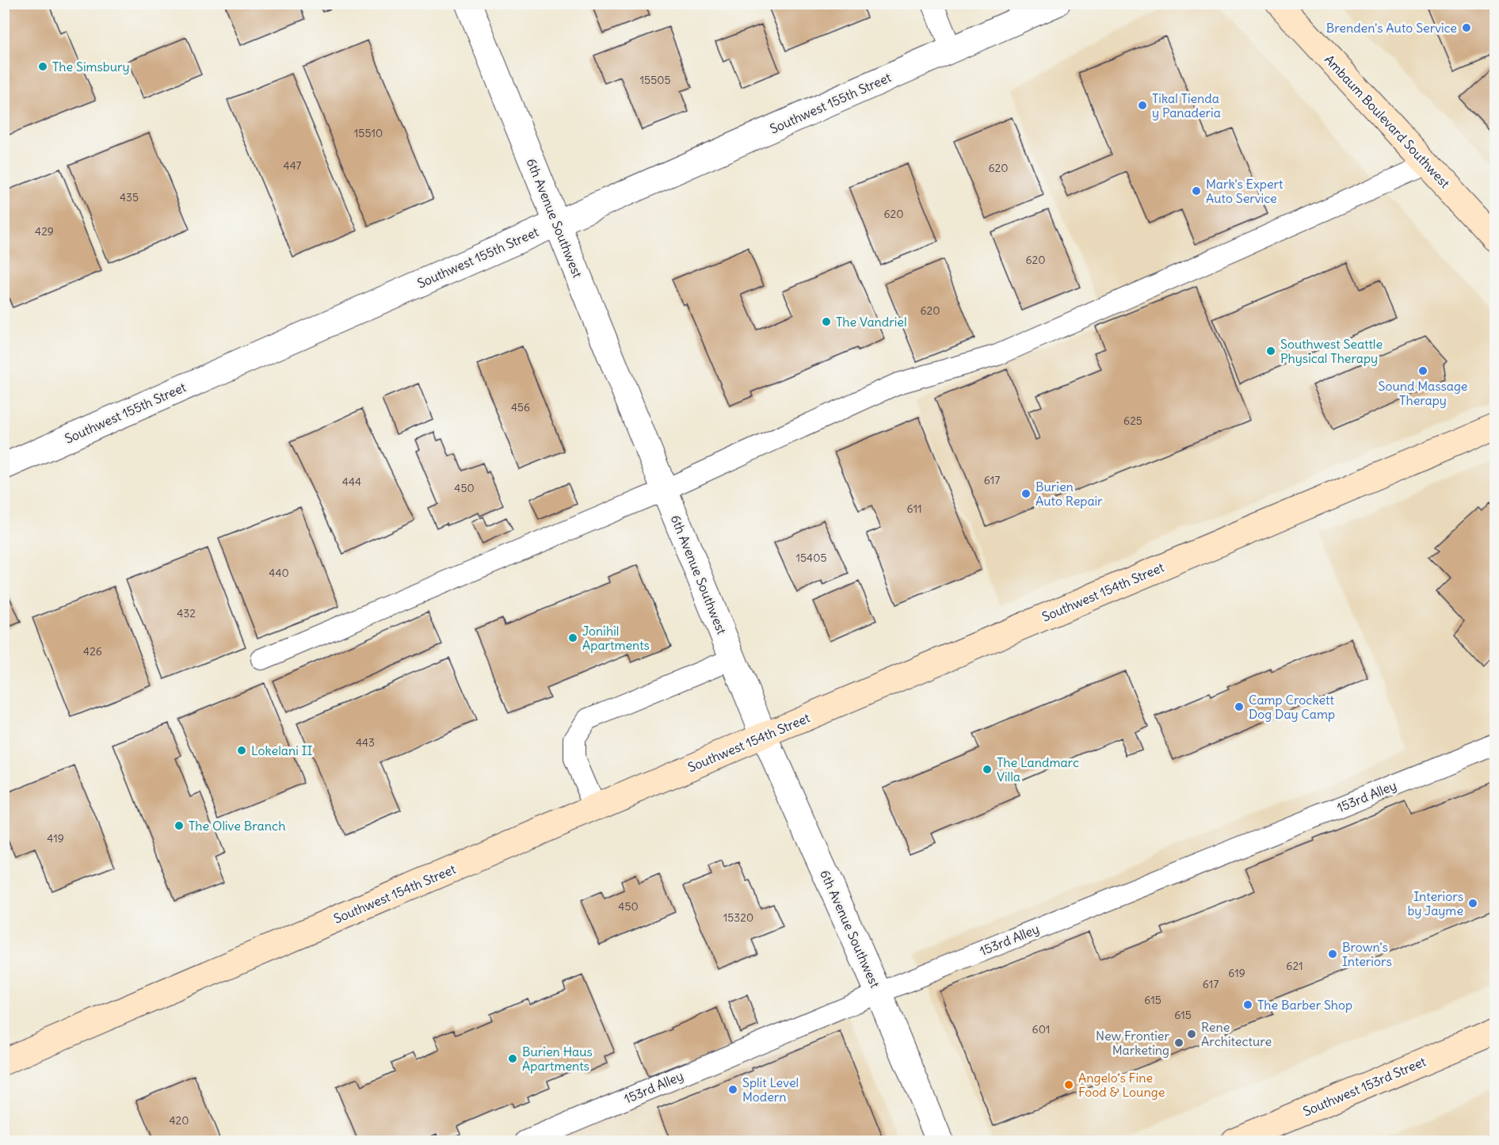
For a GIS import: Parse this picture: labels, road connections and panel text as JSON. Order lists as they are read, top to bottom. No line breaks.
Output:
{"streets":{"street":["Southwest 155th Street","Ambaum Boulevard Southwest","6th Avenue Southwest","Southwest 154th Street","Southwest 153rd Street"],"lane":["153rd Alley"]},"crossings":[["Southwest 155th Street","6th Avenue Southwest"],["6th Avenue Southwest","Southwest 154th Street"],["6th Avenue Southwest","153rd Alley"]],"places":["Brenden's Auto Service","The Simsbury","Tikal Tienda y Panaderia","Mark's Expert Auto Service","The Vandriel","Southwest Seattle Physical Therapy","Sound Massage Therapy","Burien Auto Repair","Jonihil Apartments","Camp Crockett Dog Day Camp","Lokelani II","The Landmarc Villa","The Olive Branch","Interiors by Jayme","Brown's Interiors","The Barber Shop","Rene Architecture","New Frontier Marketing","Burien Haus Apartments","Angelo's Fine Food & Lounge","Split Level Modern"],"house_numbers":["15505","15510","447","620","435","620","429","620","620","456","625","617","444","450","611","15405","440","432","426","443","419","450","15320","621","619","617","615","615","601","420"]}
